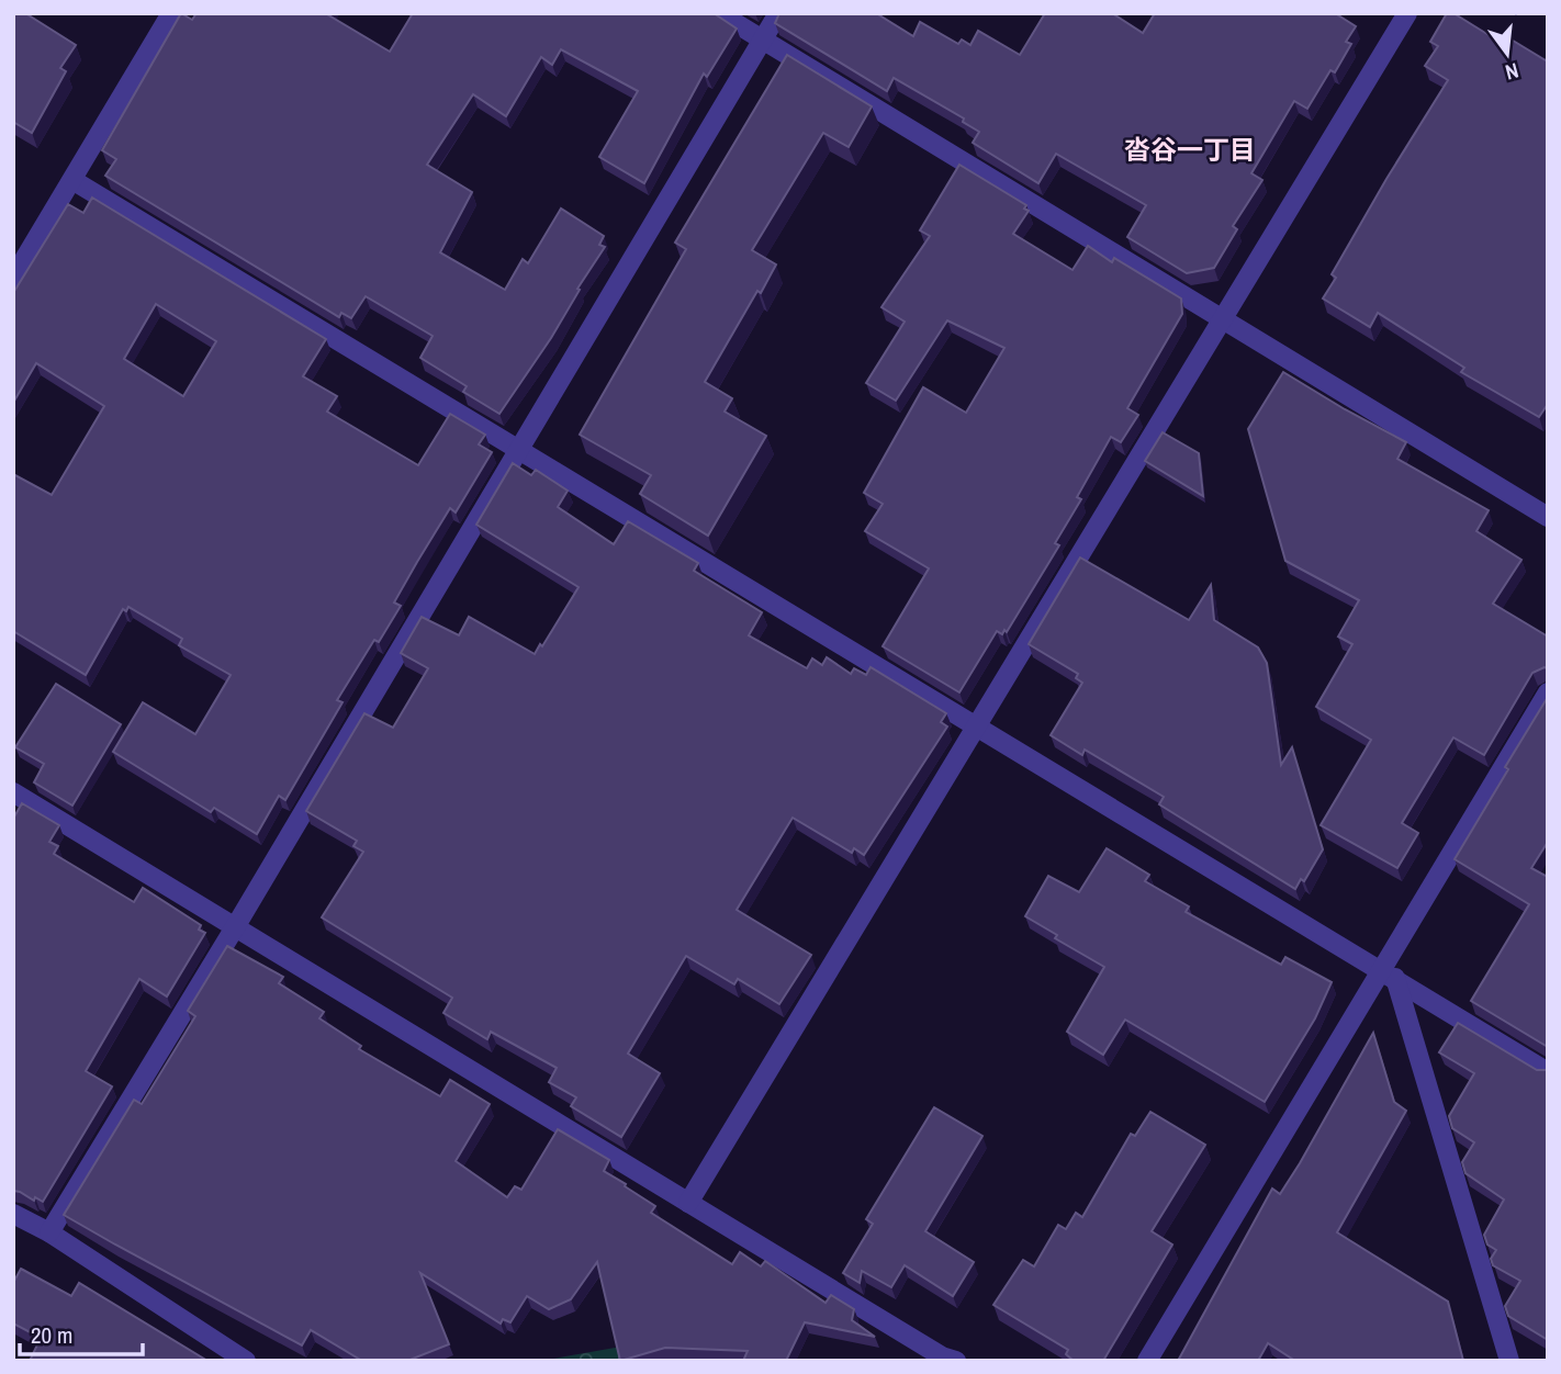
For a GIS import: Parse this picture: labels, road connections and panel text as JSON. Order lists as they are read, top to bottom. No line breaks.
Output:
{"districts":["沓谷一丁目"],"scale_bar":"20 m","north":"bottom"}
